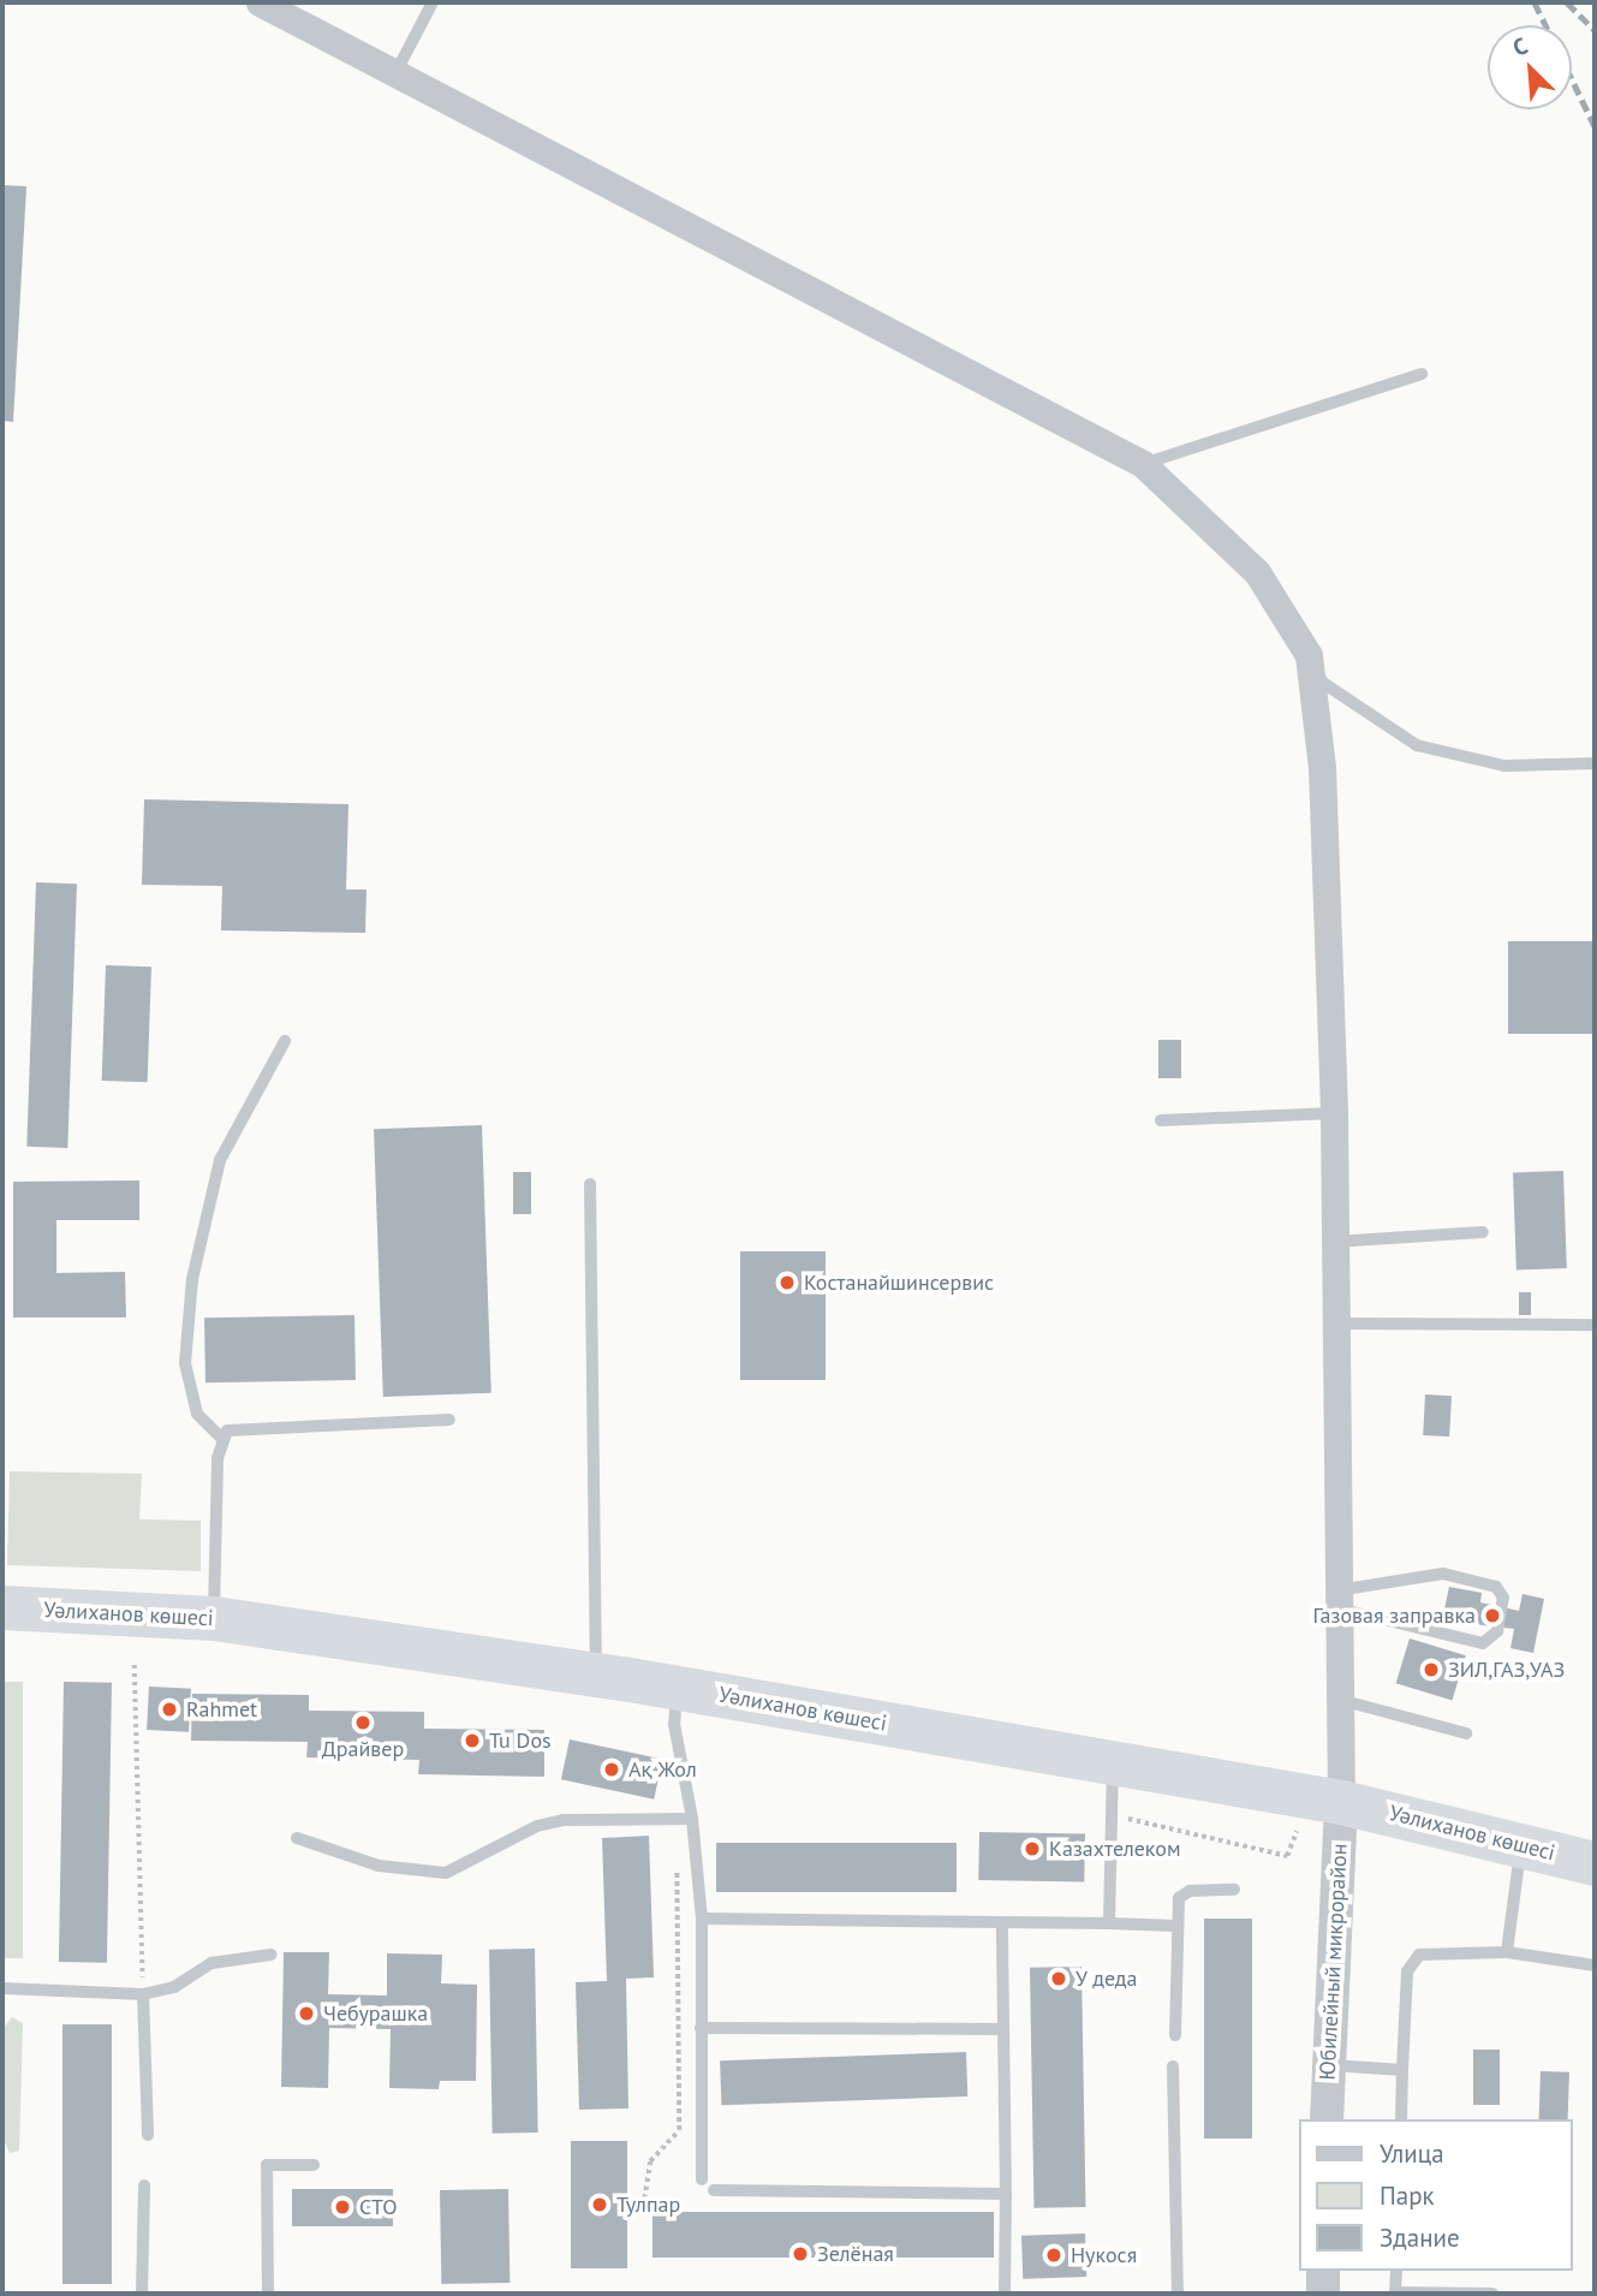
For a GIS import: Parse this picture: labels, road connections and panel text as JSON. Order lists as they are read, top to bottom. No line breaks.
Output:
{"streets":{"highway":["Уәлиханов көшесі"],"street":["Юбилейный микрорайон"]},"crossings":[["Уәлиханов көшесі","Юбилейный микрорайон"]],"places":["Костанайшинсервис","Газовая заправка","ЗИЛ,ГАЗ,УАЗ","Rahmet","Драйвер","Tu Dos","Ақ Жол","Казахтелеком","У деда","Чебурашка","Тулпар","СТО","Зелёная","Нукося"],"legend":["Улица","Парк","Здание"],"north":"top left"}
